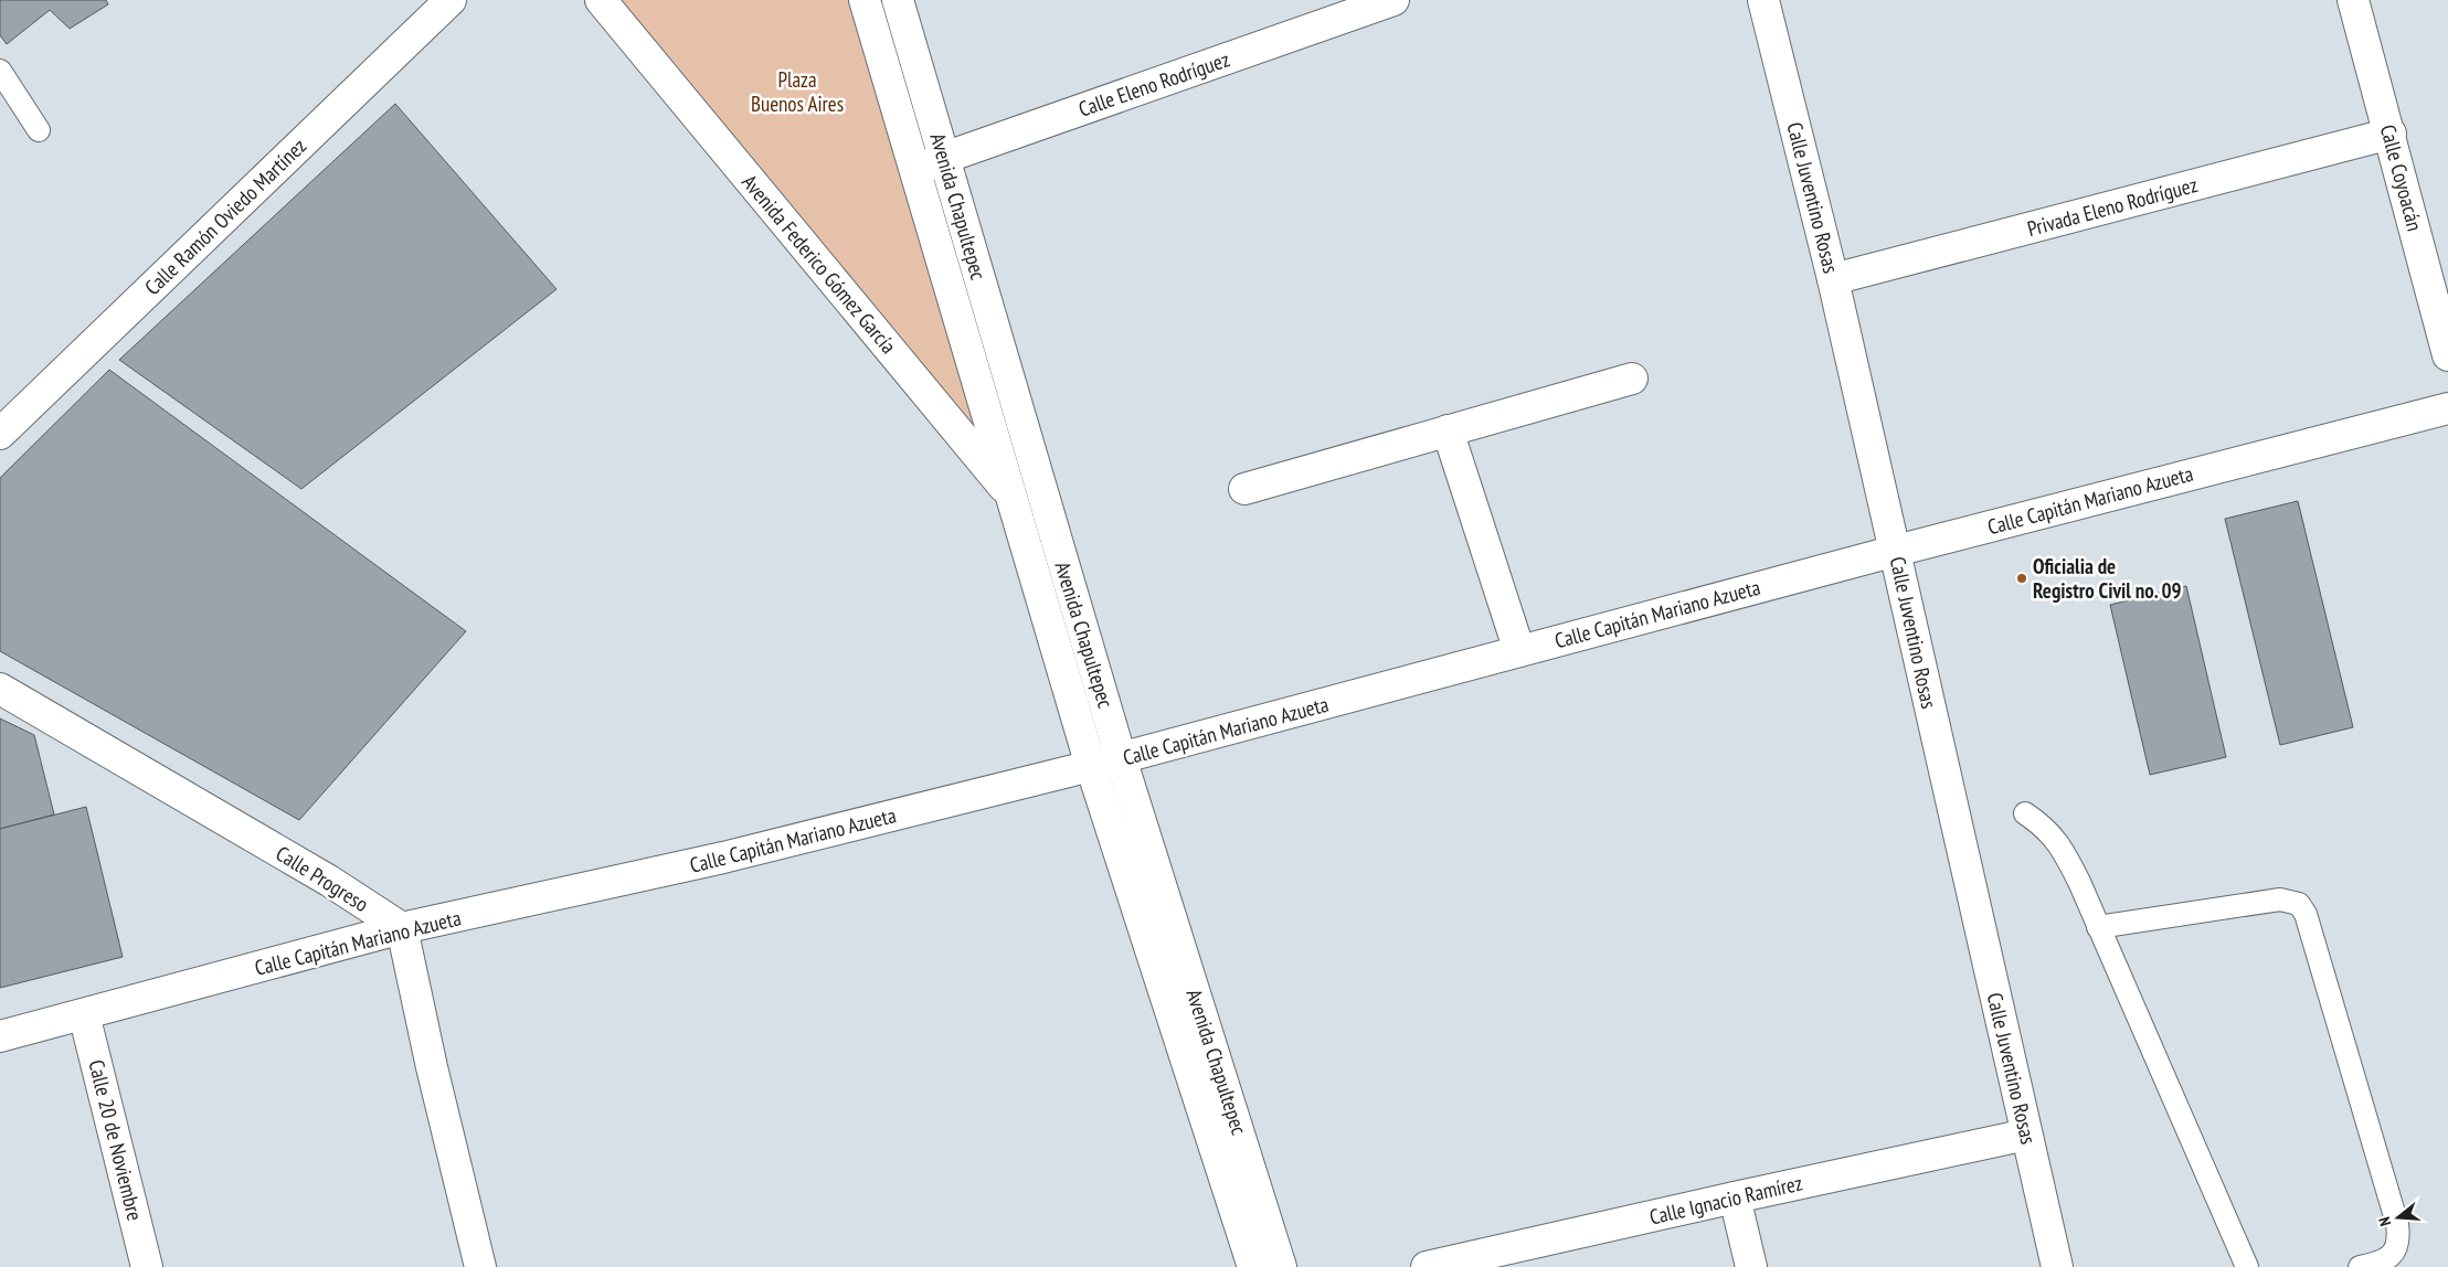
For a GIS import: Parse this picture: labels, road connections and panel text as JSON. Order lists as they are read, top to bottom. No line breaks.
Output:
{"streets":{"street":["Calle Eleno Rodríguez","Calle Coyoacán","Calle Juventino Rosas","Avenida Chapultepec","Privada Eleno Rodríguez","Calle Ramón Oviedo Martínez","Avenida Federico Gómez García","Calle Capitán Mariano Azueta","Calle Progreso","Calle 20 de Noviembre","Calle Ignacio Ramírez"]},"crossings":[["Calle Eleno Rodríguez","Avenida Chapultepec"],["Calle Coyoacán","Privada Eleno Rodríguez"],["Calle Juventino Rosas","Privada Eleno Rodríguez"],["Calle Juventino Rosas","Calle Capitán Mariano Azueta"],["Calle Juventino Rosas","Calle Ignacio Ramírez"],["Avenida Chapultepec","Avenida Federico Gómez García"],["Avenida Chapultepec","Calle Capitán Mariano Azueta"],["Calle Capitán Mariano Azueta","Calle Progreso"],["Calle Capitán Mariano Azueta","Calle 20 de Noviembre"]],"parks":["Plaza Buenos Aires"],"places":["Oficialia de Registro Civil no. 09"],"north":"left"}
